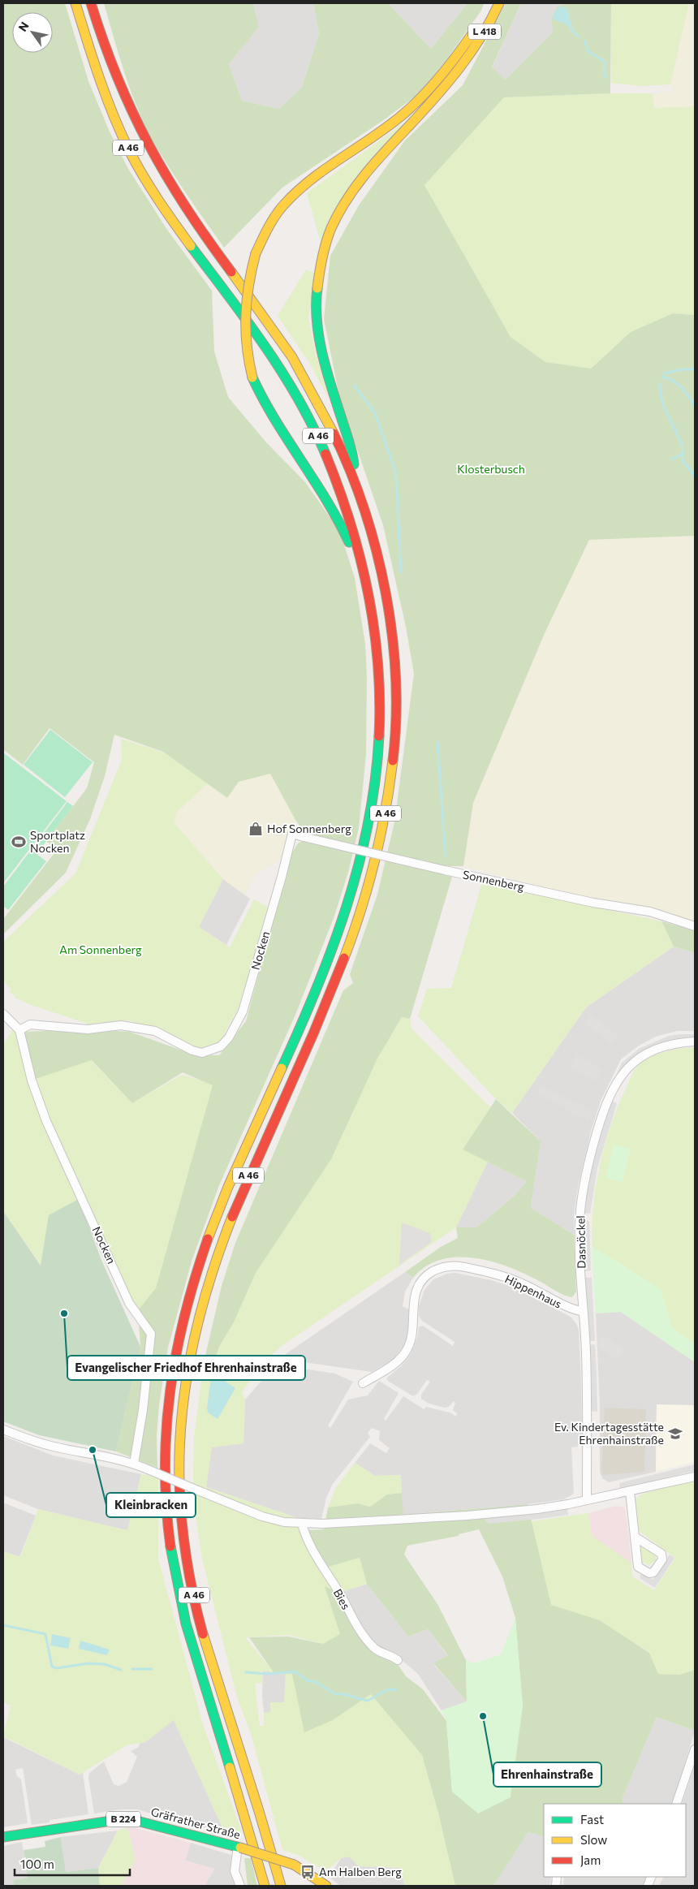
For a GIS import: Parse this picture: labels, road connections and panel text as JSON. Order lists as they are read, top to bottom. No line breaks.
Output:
{"streets":{"main road":["L 418","A 46","B 224","Gräfrather Straße"],"street":["Sonnenberg","Nocken","Dasnöckel","Hippenhaus","Bies"]},"crossings":[["L 418","A 46"],["Sonnenberg","Nocken"],["Dasnöckel","Hippenhaus"]],"parks":["Klosterbusch","Am Sonnenberg"],"places":{"shop":["Hof Sonnenberg"],"sports":["Sportplatz Nocken"],"other":["Evangelischer Friedhof Ehrenhainstraße","Kleinbracken","Ehrenhainstraße"],"school or university":["Ev. Kindertagesstätte Ehrenhainstraße"],"bus stop":["Am Halben Berg"]},"legend":["Fast","Slow","Jam"],"scale_bar":"100 m","north":"top left"}
